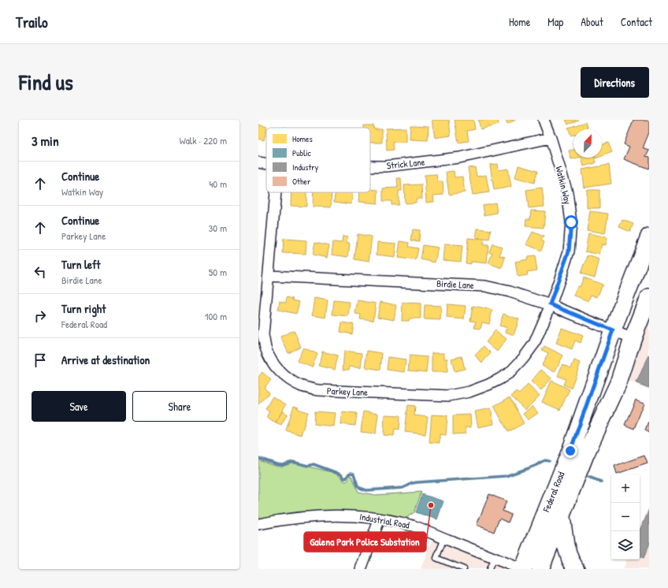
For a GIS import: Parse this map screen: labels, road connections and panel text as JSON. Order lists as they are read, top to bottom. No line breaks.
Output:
{"streets":{"main road":["Federal Road"],"street":["Strick Lane","Watkin Way","Birdie Lane","Parkey Lane","Industrial Road"]},"crossings":[["Strick Lane","Watkin Way"],["Watkin Way","Parkey Lane"],["Birdie Lane","Parkey Lane"],["Birdie Lane","Federal Road"],["Federal Road","Industrial Road"]],"places":["Galena Park Police Substation"],"legend":["Homes","Public","Industry","Other"],"north":"top right","page":{"header":"Trailo","nav":["Home","Map","About","Contact"],"title":"Find us","buttons":["Directions",["Save","Share"]],"heading":["3 min","Walk · 220 m"],"list":[["Continue","Watkin Way","40 m"],["Continue","Parkey Lane","30 m"],["Turn left","Birdie Lane","50 m"],["Turn right","Federal Road","100 m"],"Arrive at destination"],"map_buttons":["+","−"]}}
